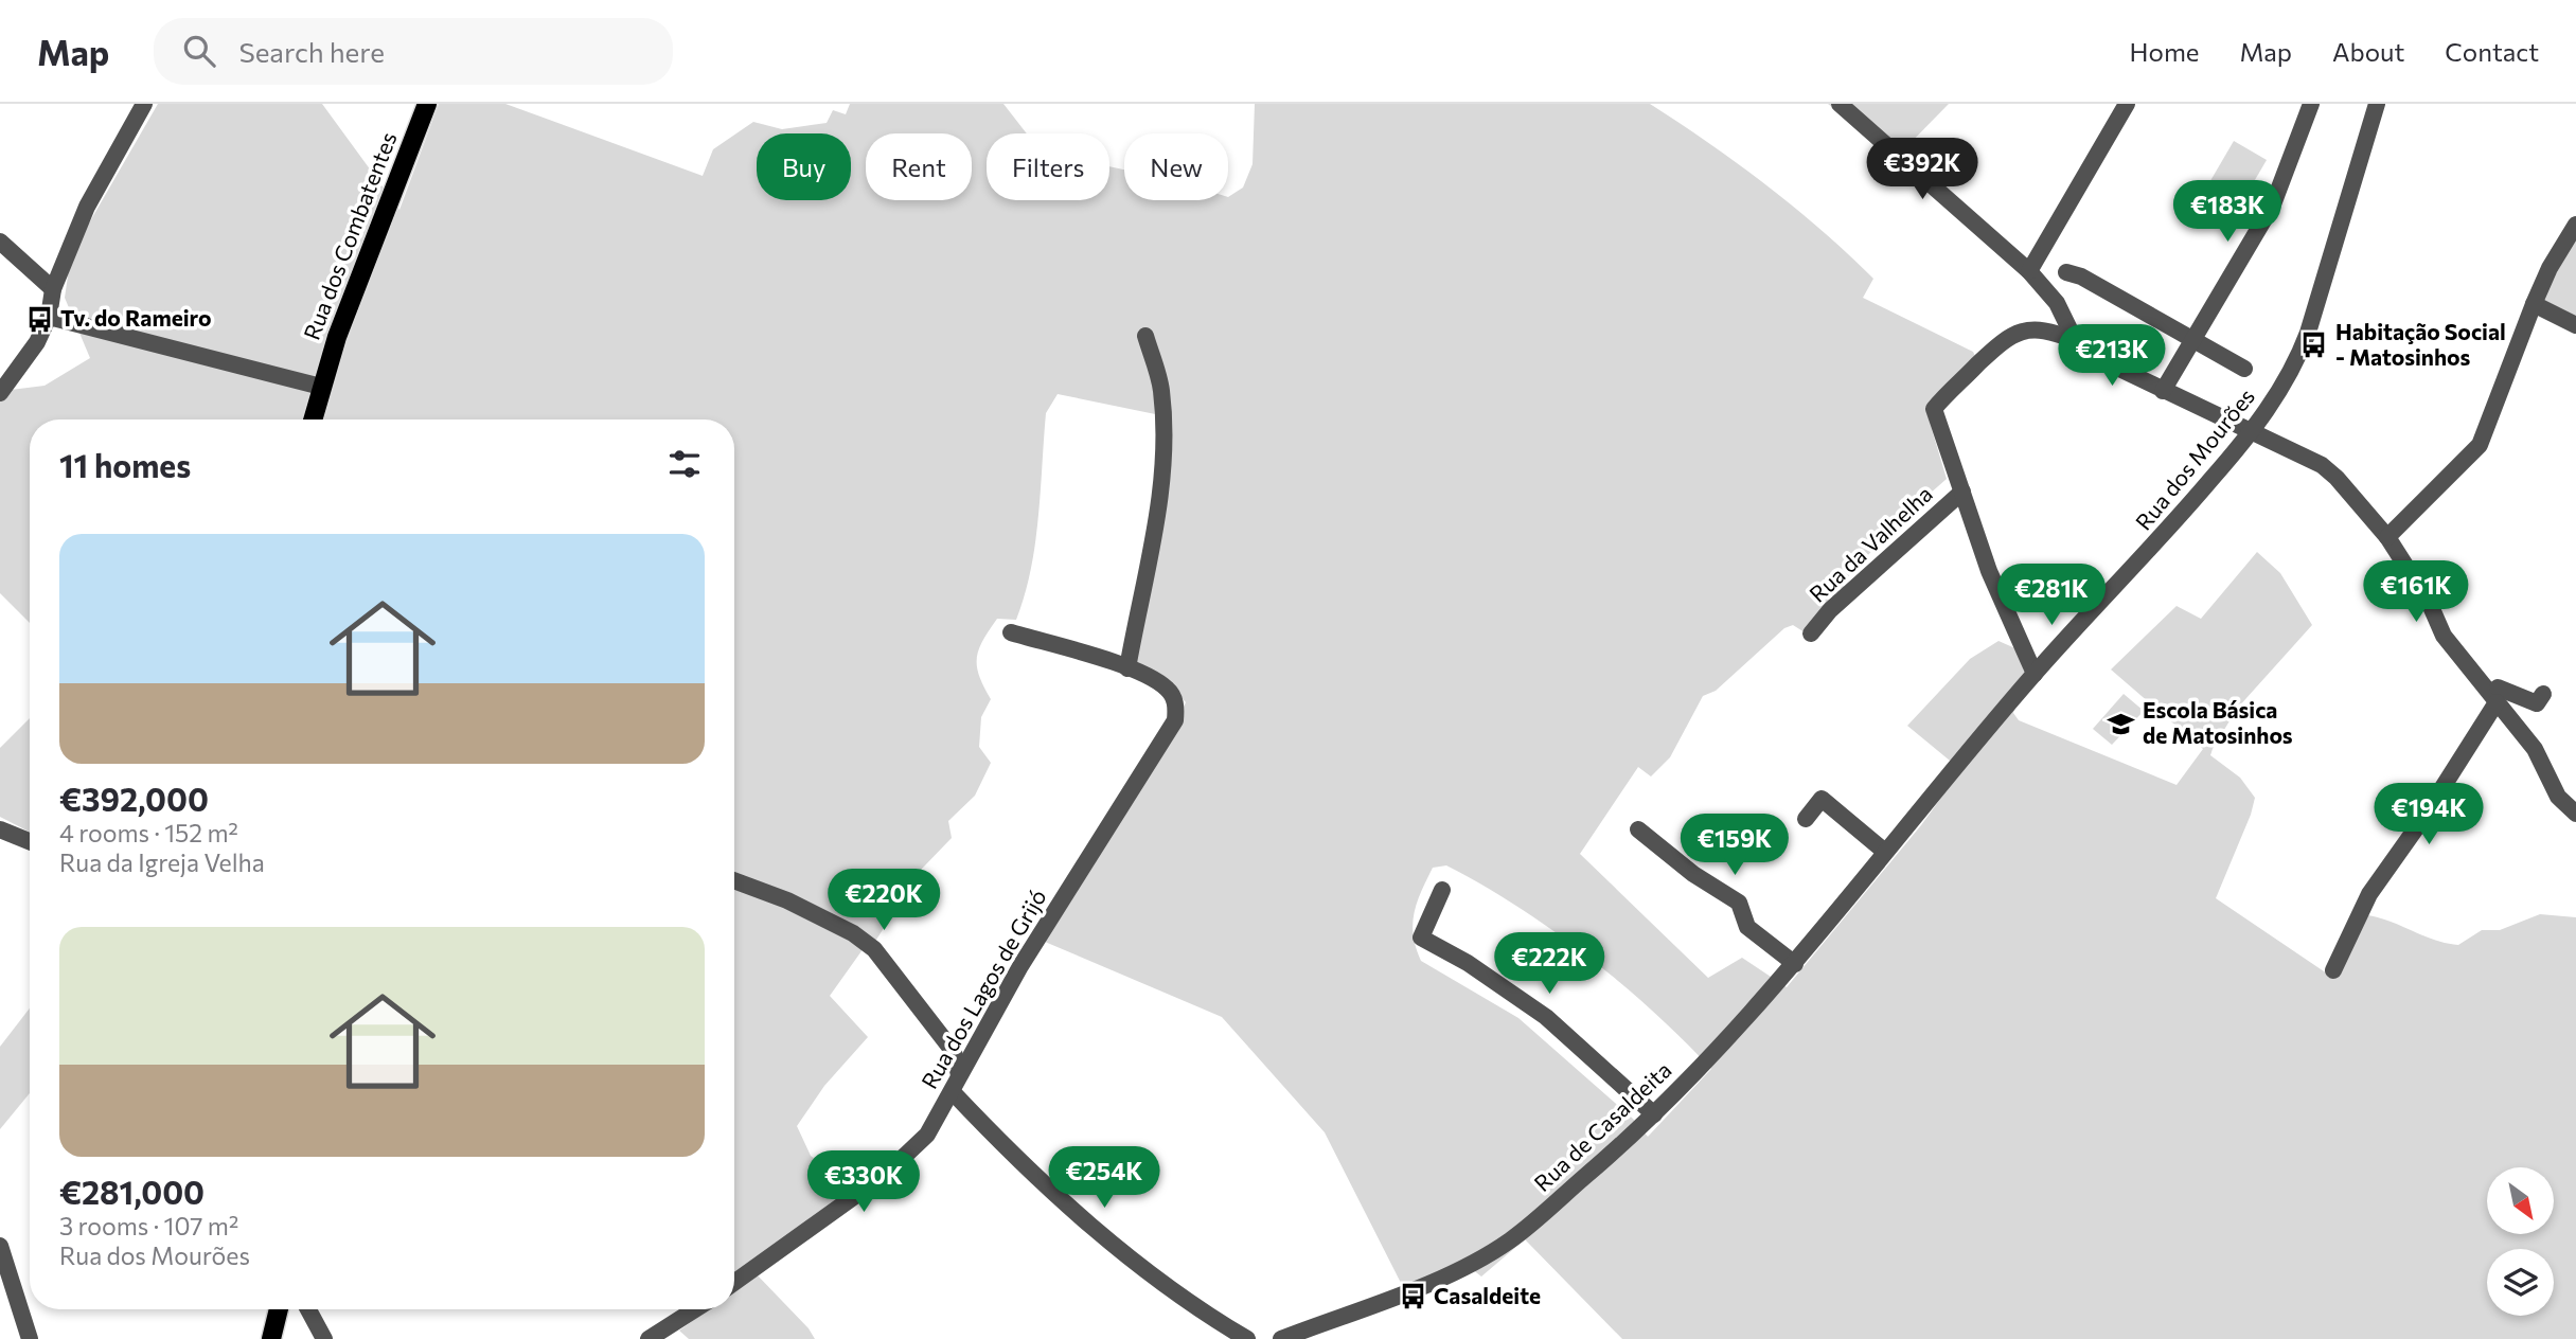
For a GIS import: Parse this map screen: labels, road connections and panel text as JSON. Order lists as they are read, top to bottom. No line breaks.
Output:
{"streets":{"main road":["Rua dos Combatentes"],"street":["Rua dos Mourões","Rua da Valhelha","Rua dos Lagos de Grijó","Rua de Casaldeita"]},"crossings":[["Rua dos Mourões","Rua de Casaldeita"]],"places":{"bus stop":["Tv. do Rameiro","Habitação Social - Matosinhos","Casaldeite"],"school or university":["Escola Básica de Matosinhos"]},"north":"bottom right","page":{"header":"Map","search":"Search here","nav":["Home","Map","About","Contact"],"chip":["Buy","Rent","Filters","New"],"price":["€392K","€183K","€213K","€161K","€281K","€194K","€159K","€220K","€222K","€254K","€330K"],"heading":"11 homes","list":[{"name":"€392,000","note":"4 rooms · 152 m² · Rua da Igreja Velha"},{"name":"€281,000","note":"3 rooms · 107 m² · Rua dos Mourões"}]}}
